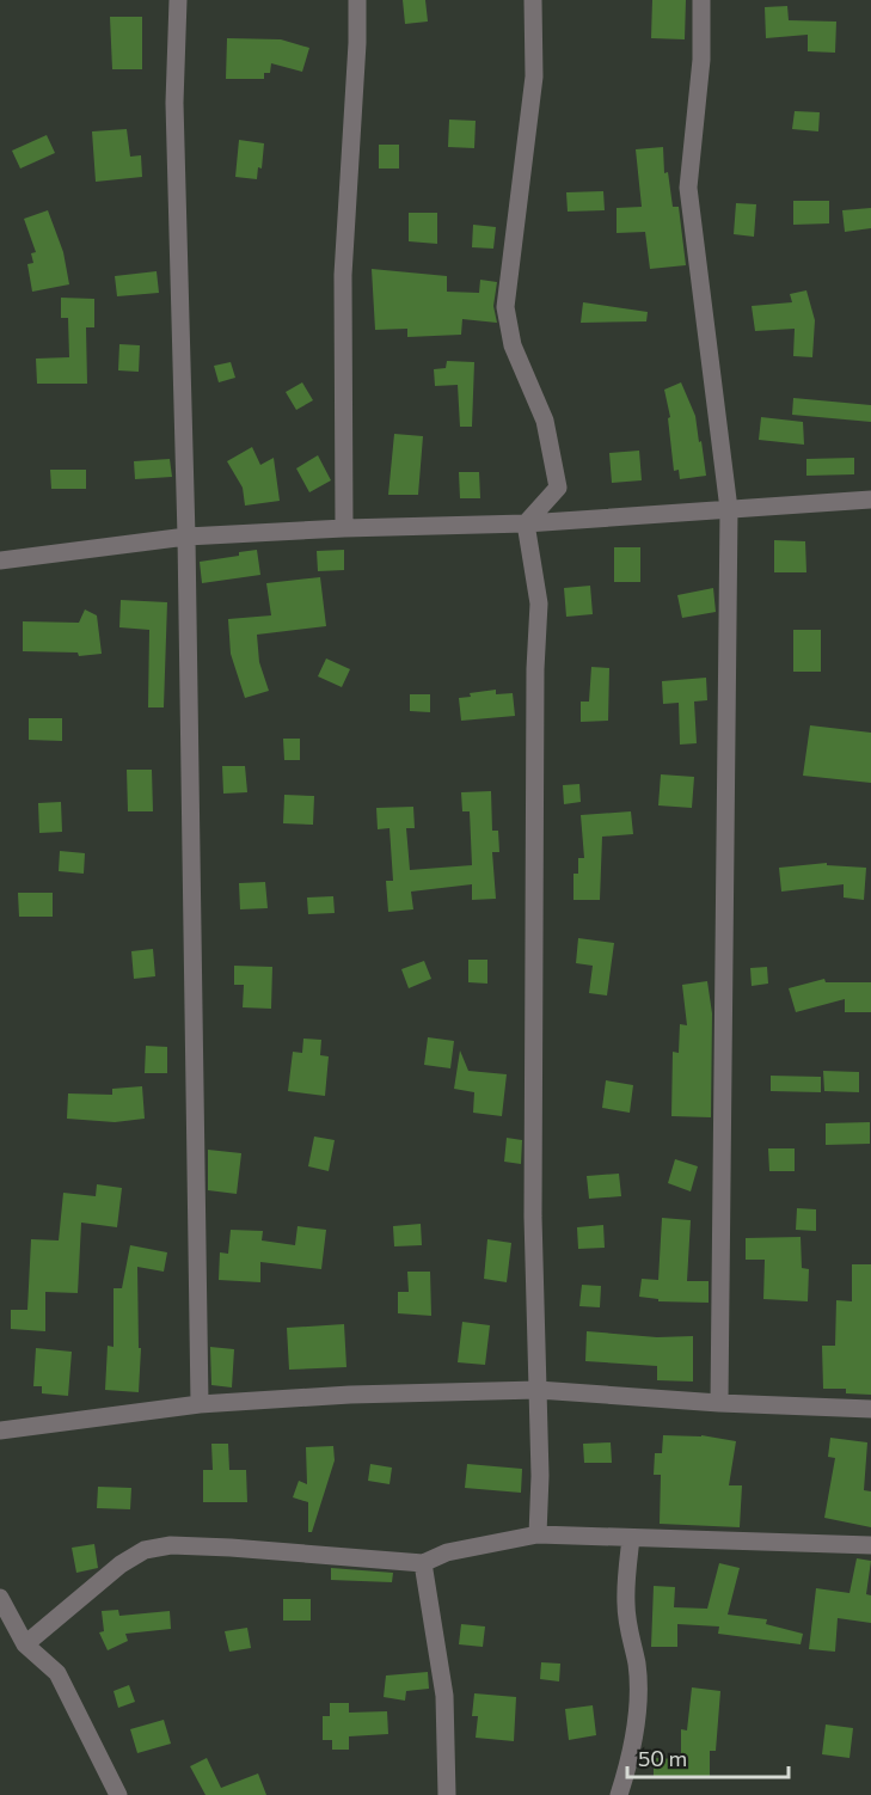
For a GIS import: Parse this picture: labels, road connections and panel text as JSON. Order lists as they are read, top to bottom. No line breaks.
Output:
{"scale_bar":"50 m"}
